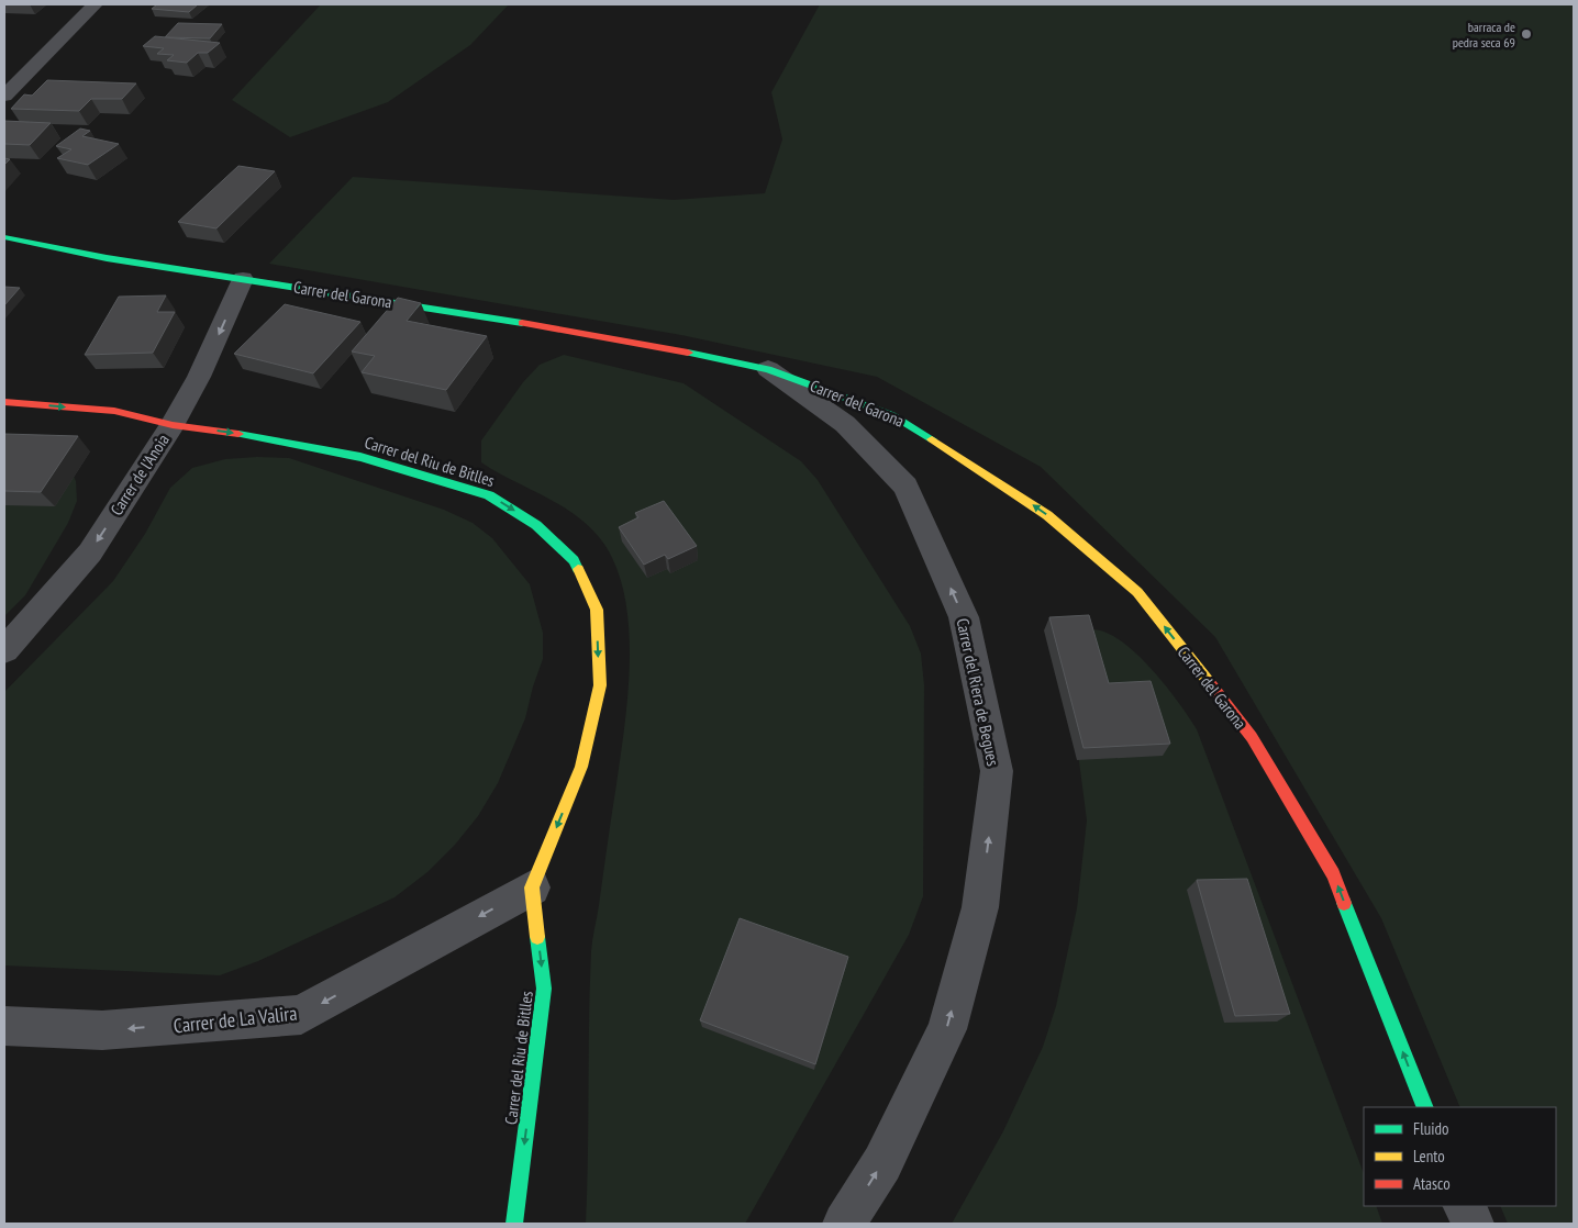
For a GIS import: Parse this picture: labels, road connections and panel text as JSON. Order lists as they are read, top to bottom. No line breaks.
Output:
{"streets":{"street":["Carrer del Garona","Carrer del Riu de Bitlles","Carrer de l'Anoia","Carrer del Riera de Begues","Carrer de La Valira"]},"crossings":[["Carrer del Garona","Carrer de l'Anoia"],["Carrer del Garona","Carrer del Riera de Begues"],["Carrer del Riu de Bitlles","Carrer de l'Anoia"],["Carrer del Riu de Bitlles","Carrer de La Valira"]],"one_way":["Carrer del Garona","Carrer de l'Anoia","Carrer del Riera de Begues","Carrer de La Valira"],"places":["barraca de pedra seca 69"],"legend":["Fluido","Lento","Atasco"]}
